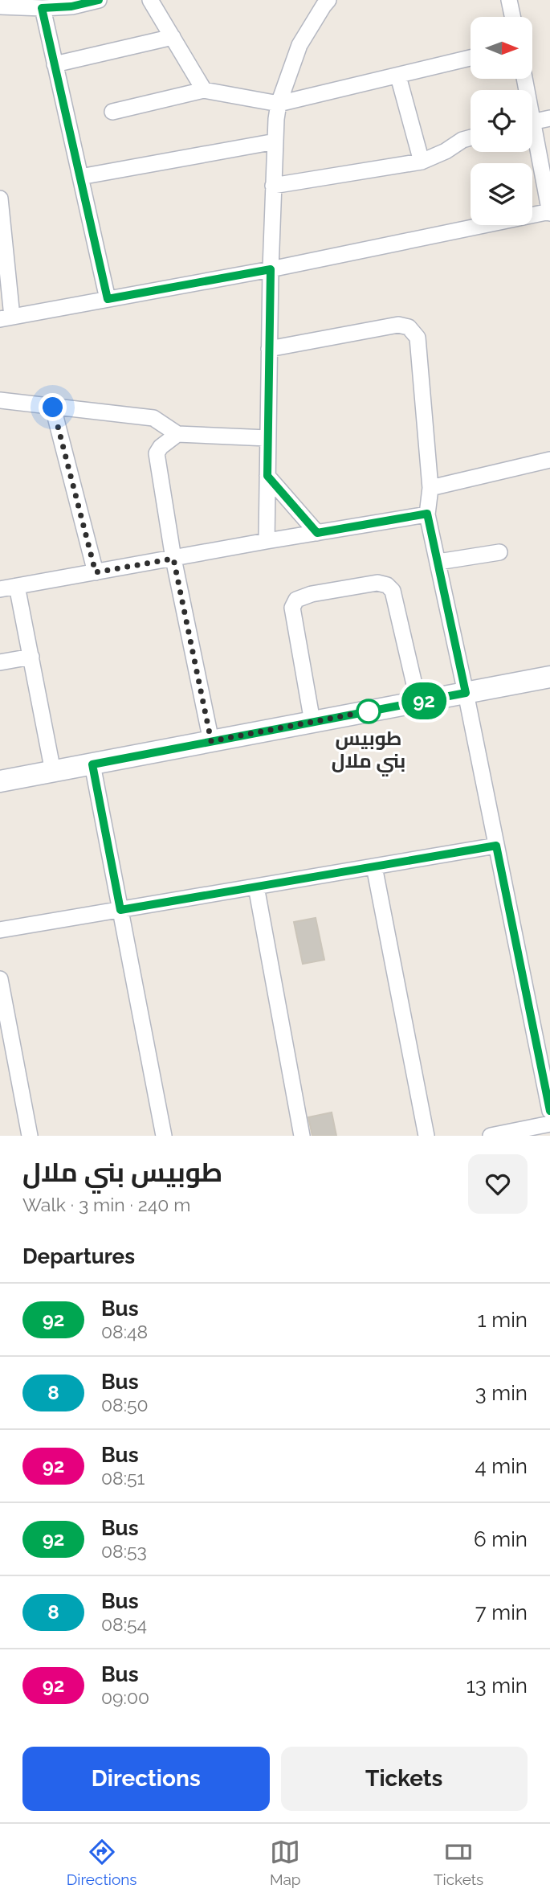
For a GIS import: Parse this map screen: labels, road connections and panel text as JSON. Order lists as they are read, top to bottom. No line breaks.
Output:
{"places":["طوبيس بني ملال"],"lines":["bus line 92"],"north":"right","page":{"on_map":"92","heading":[["طوبيس بني ملال","Walk · 3 min · 240 m"],"Departures"],"list":[{"mark":"92","name":"Bus","note":"08:48","value":"1 min"},{"mark":"8","name":"Bus","note":"08:50","value":"3 min"},{"mark":"92","name":"Bus","note":"08:51","value":"4 min"},{"mark":"92","name":"Bus","note":"08:53","value":"6 min"},{"mark":"8","name":"Bus","note":"08:54","value":"7 min"},{"mark":"92","name":"Bus","note":"09:00","value":"13 min"}],"buttons":["Directions","Tickets"],"tabs":["Directions","Map","Tickets"]}}
